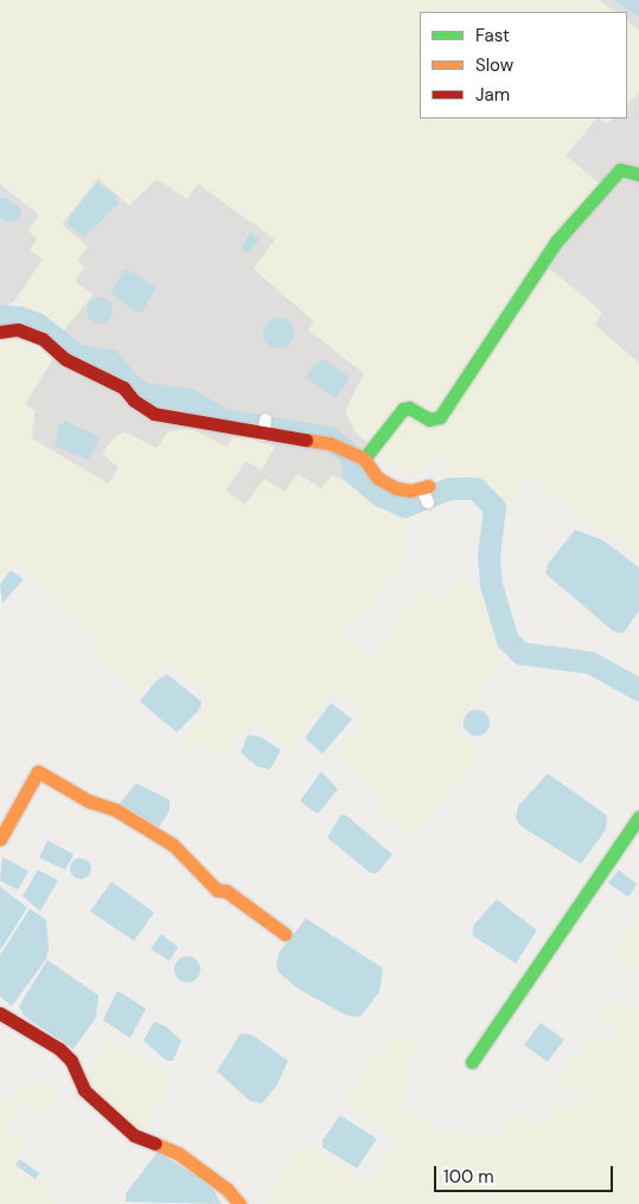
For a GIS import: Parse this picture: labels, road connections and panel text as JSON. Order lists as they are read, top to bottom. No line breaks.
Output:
{"legend":["Fast","Slow","Jam"],"scale_bar":"100 m"}
